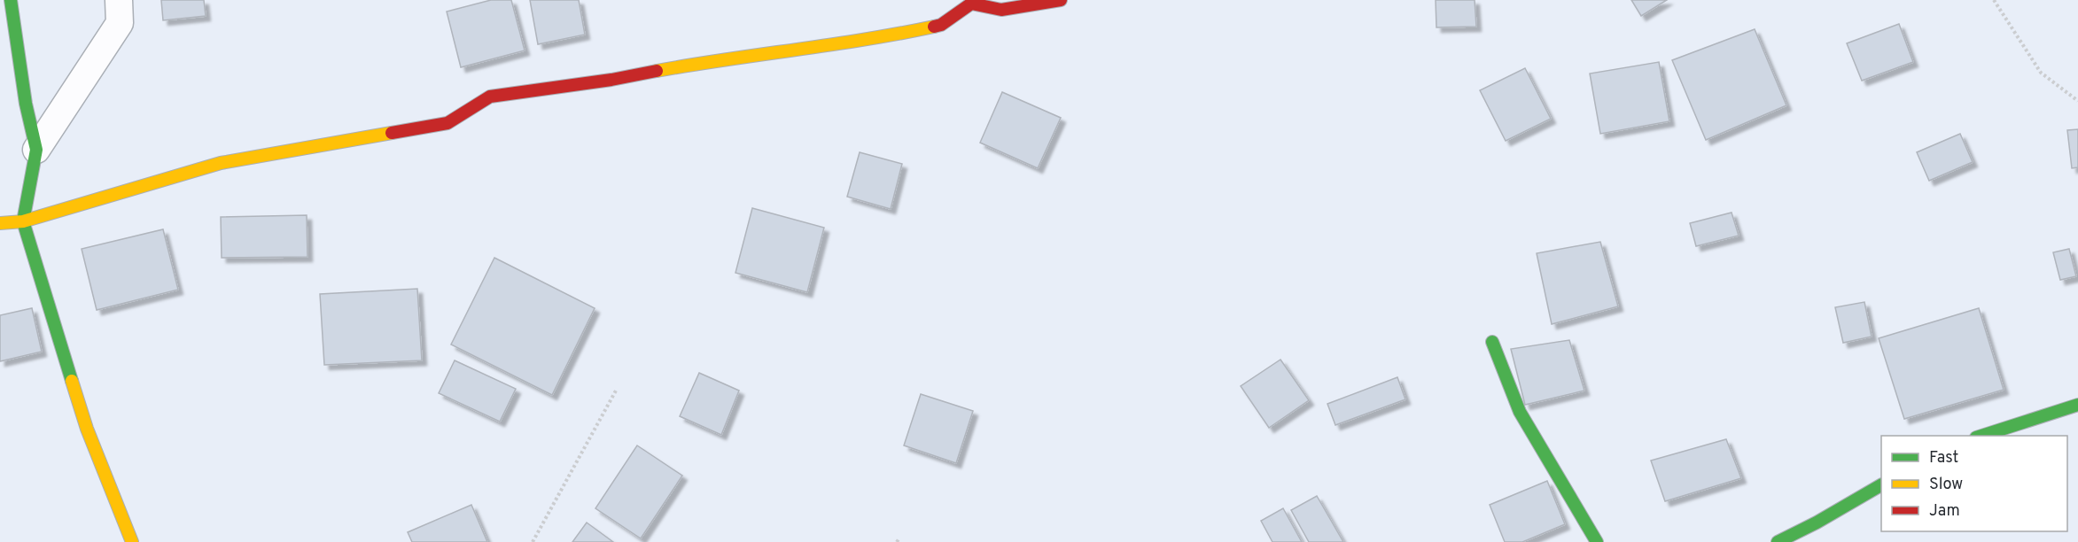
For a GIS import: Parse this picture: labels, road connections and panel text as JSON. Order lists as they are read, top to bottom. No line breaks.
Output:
{"legend":["Fast","Slow","Jam"]}
